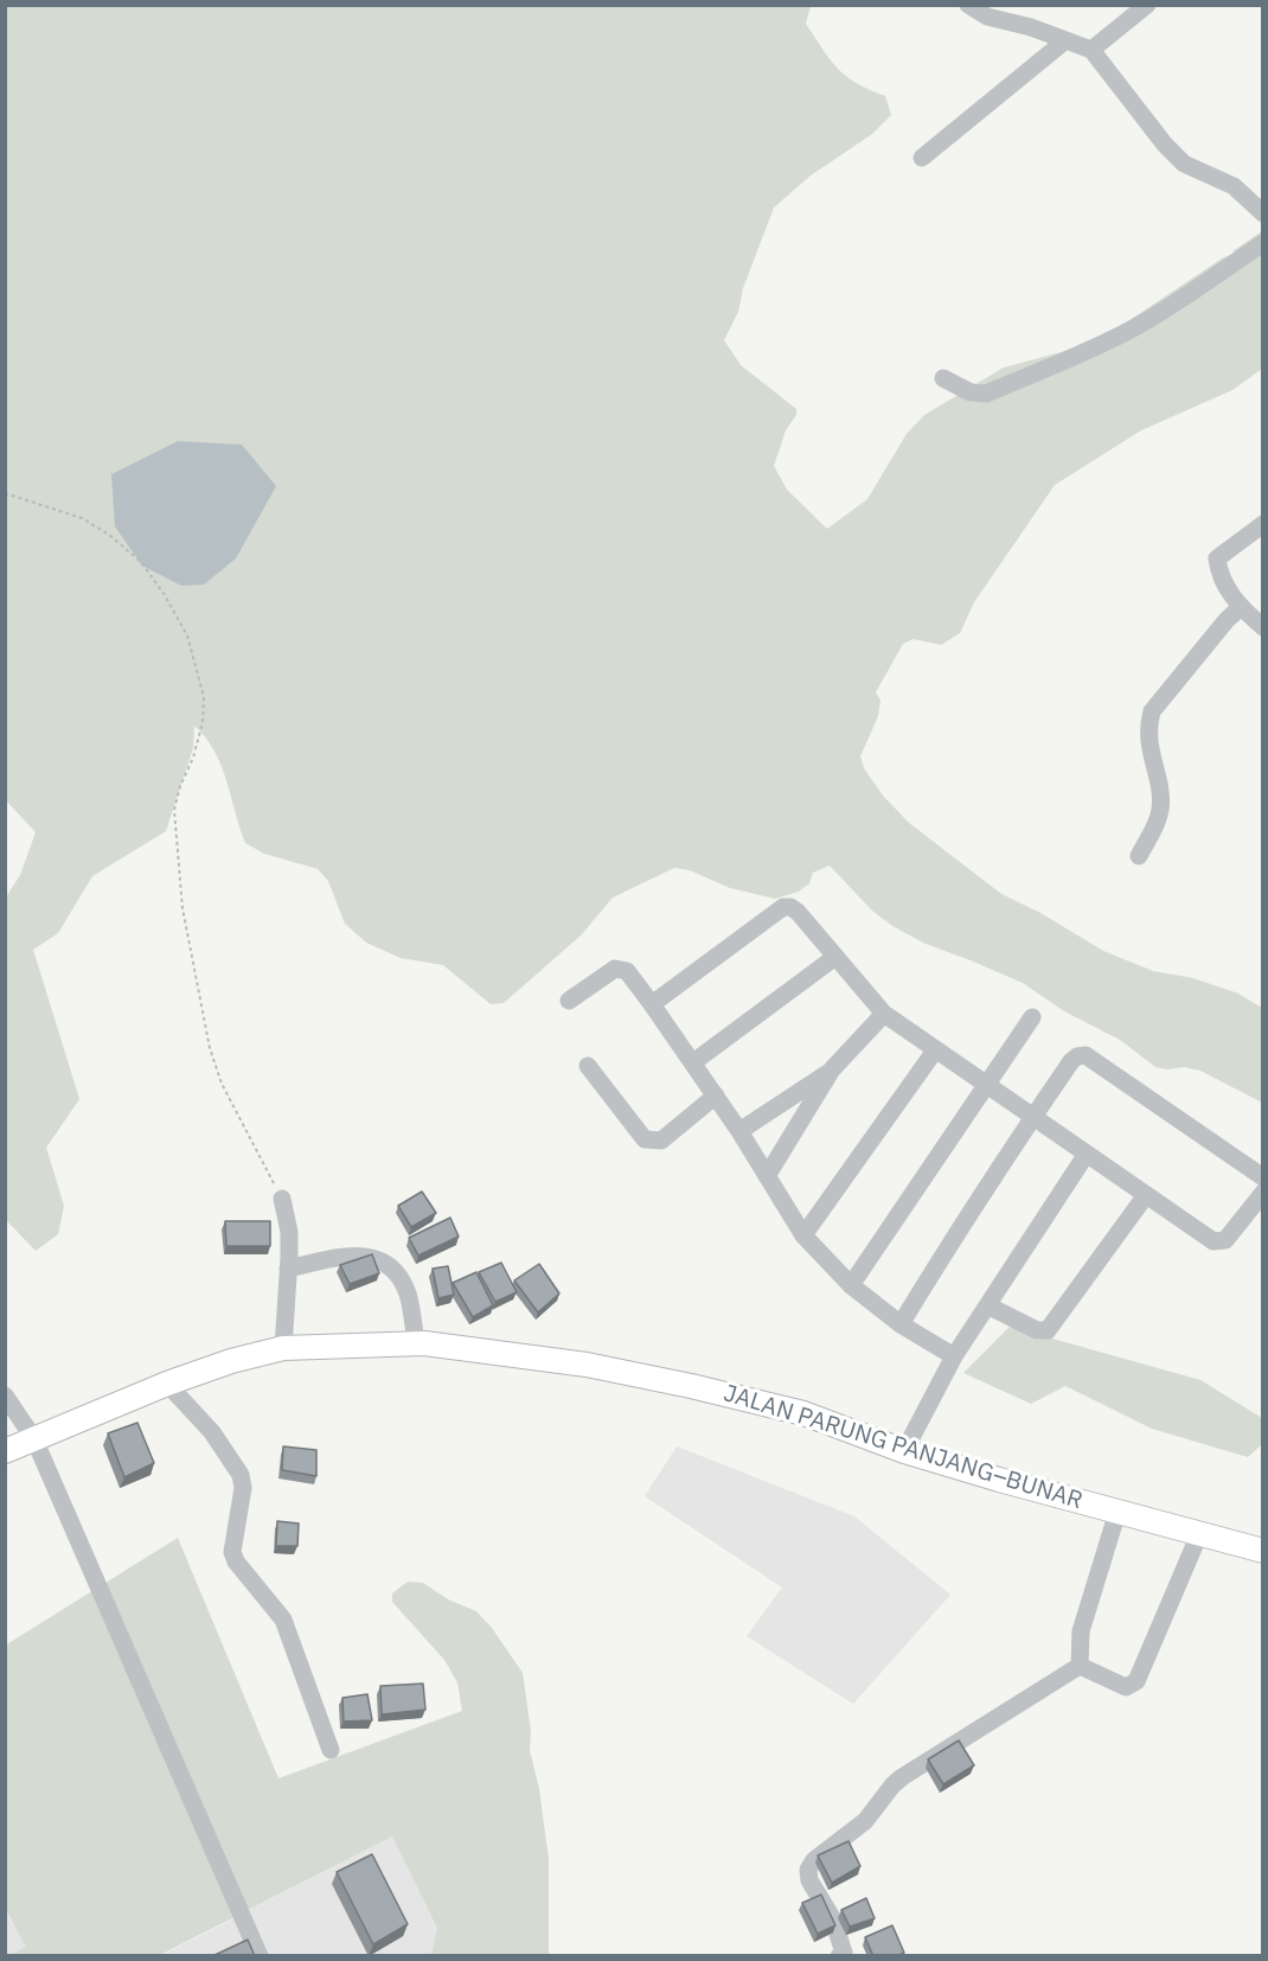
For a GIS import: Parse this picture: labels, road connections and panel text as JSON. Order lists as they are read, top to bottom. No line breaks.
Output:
{"streets":{"main road":["JALAN PARUNG PANJANG–BUNAR"]}}
